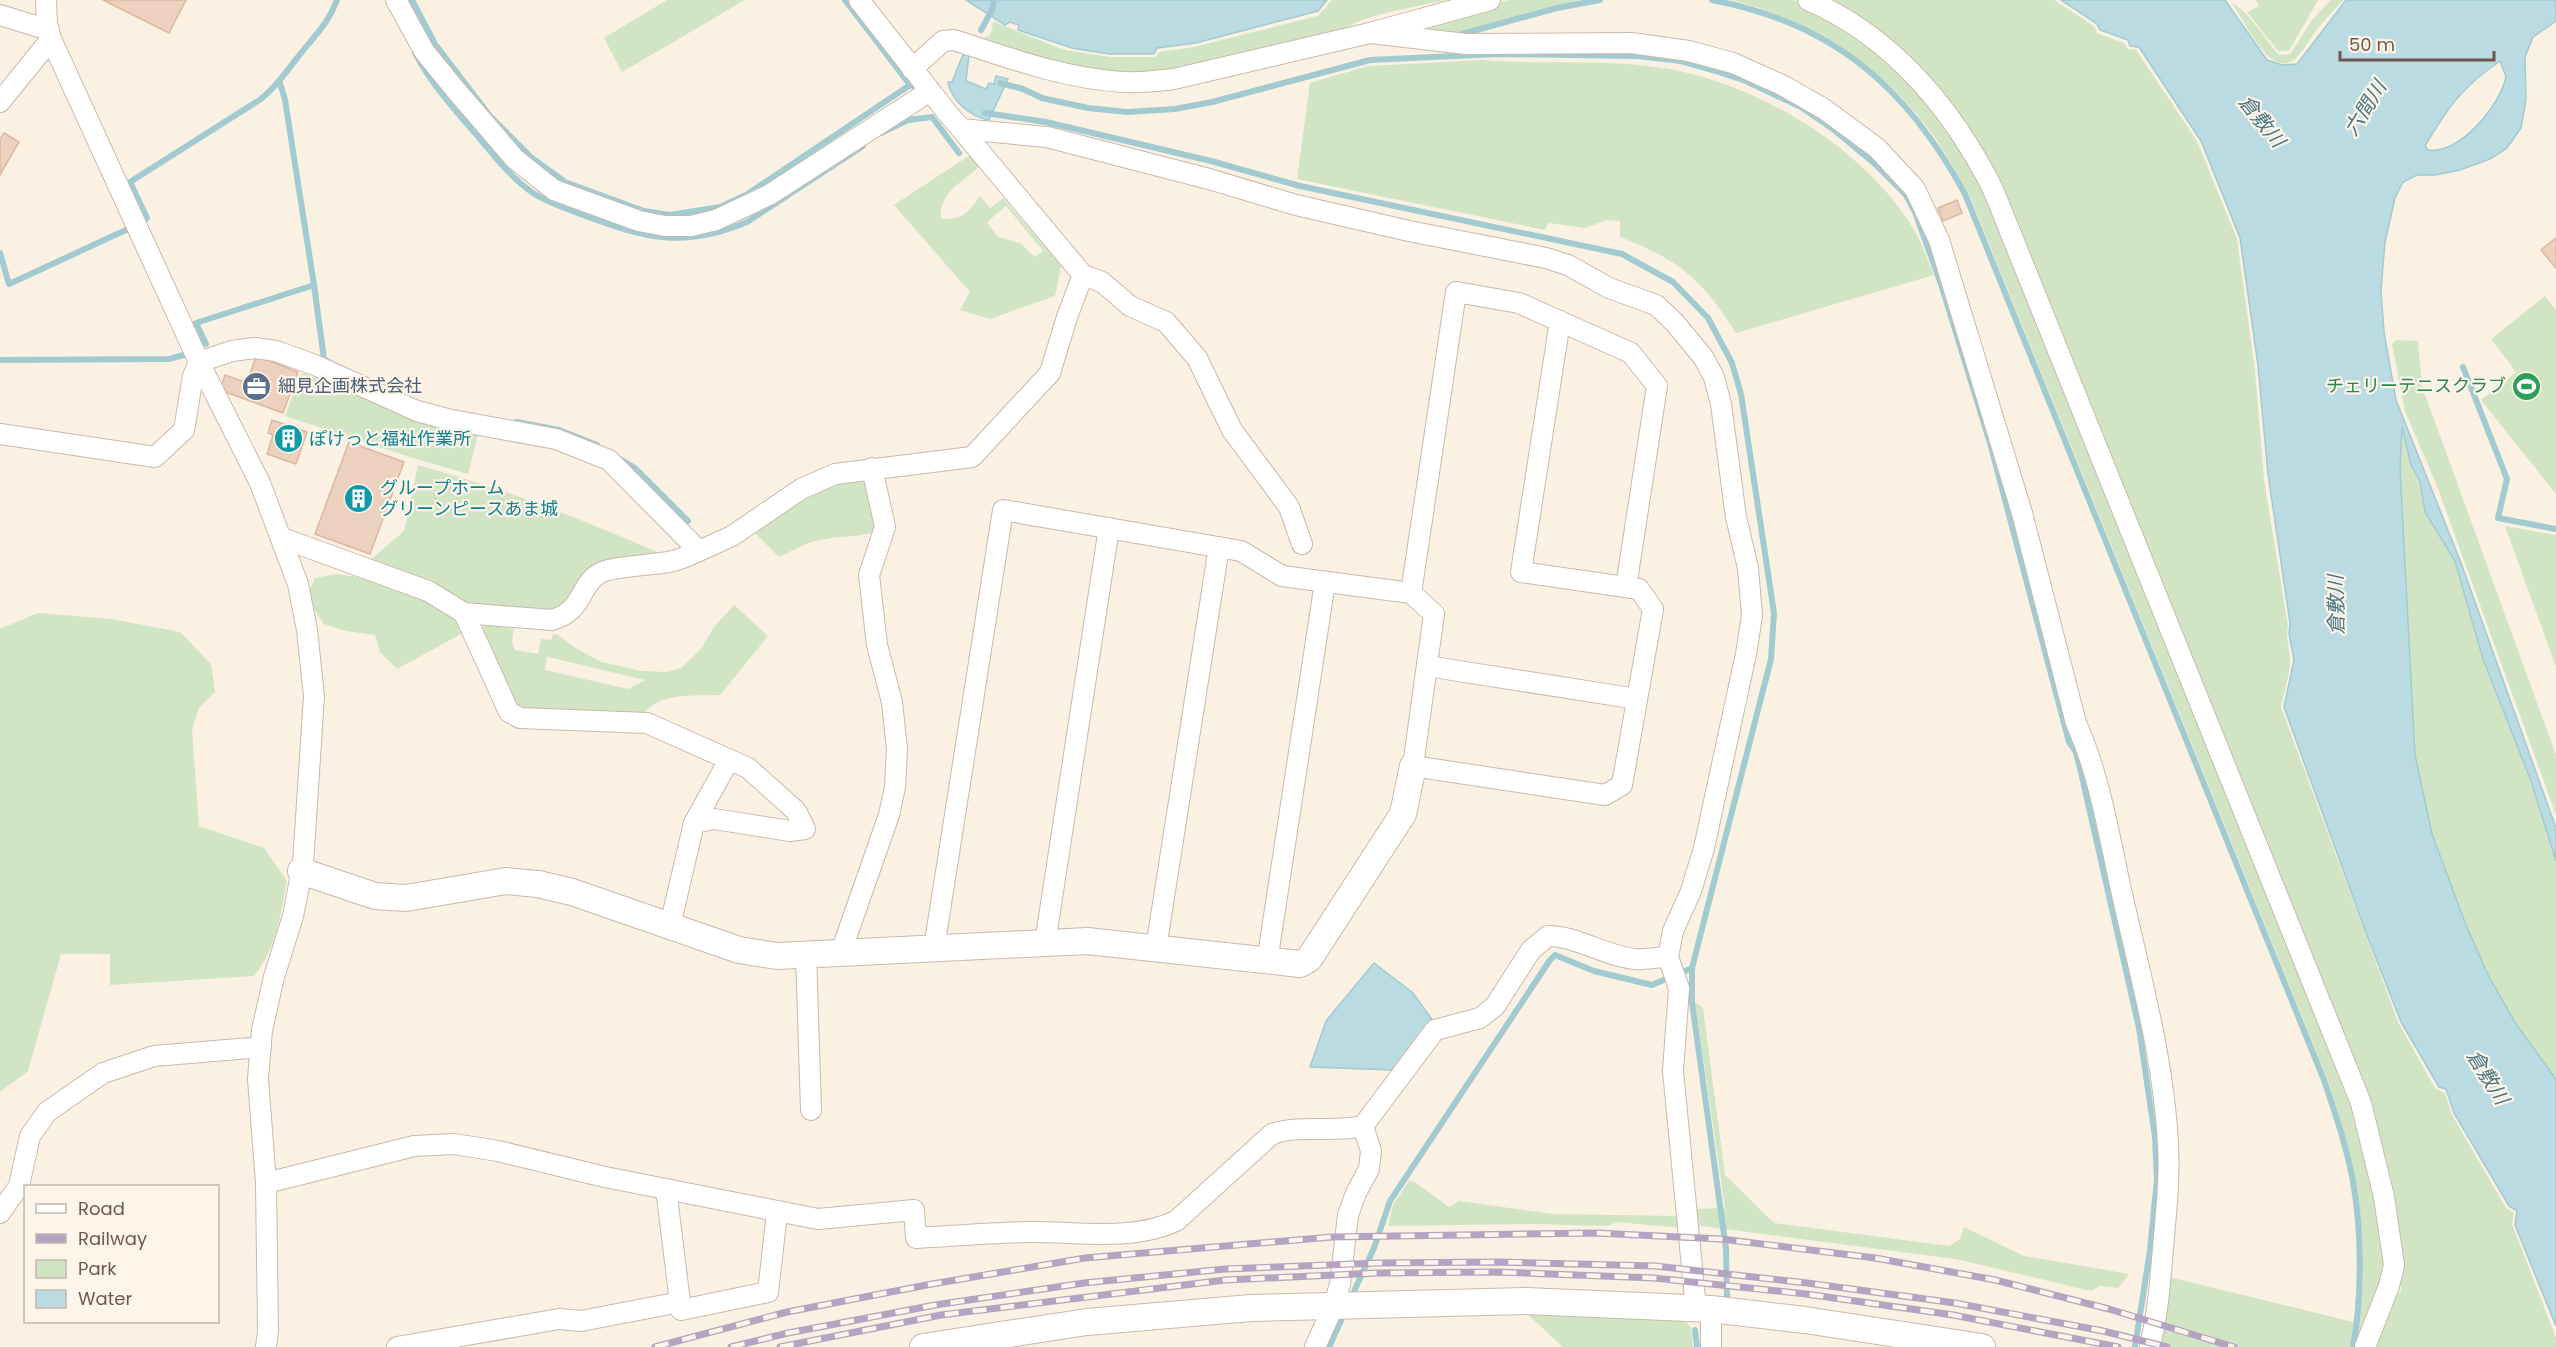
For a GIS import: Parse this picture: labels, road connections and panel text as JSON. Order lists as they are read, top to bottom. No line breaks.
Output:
{"water":["六間川","倉敷川"],"places":{"office":["細見企画株式会社"],"sports":["チェリーテニスクラブ"],"building":["ぽけっと福祉作業所","グループホーム グリーンピースあま城"]},"legend":["Road","Railway","Park","Water"],"scale_bar":"50 m"}
